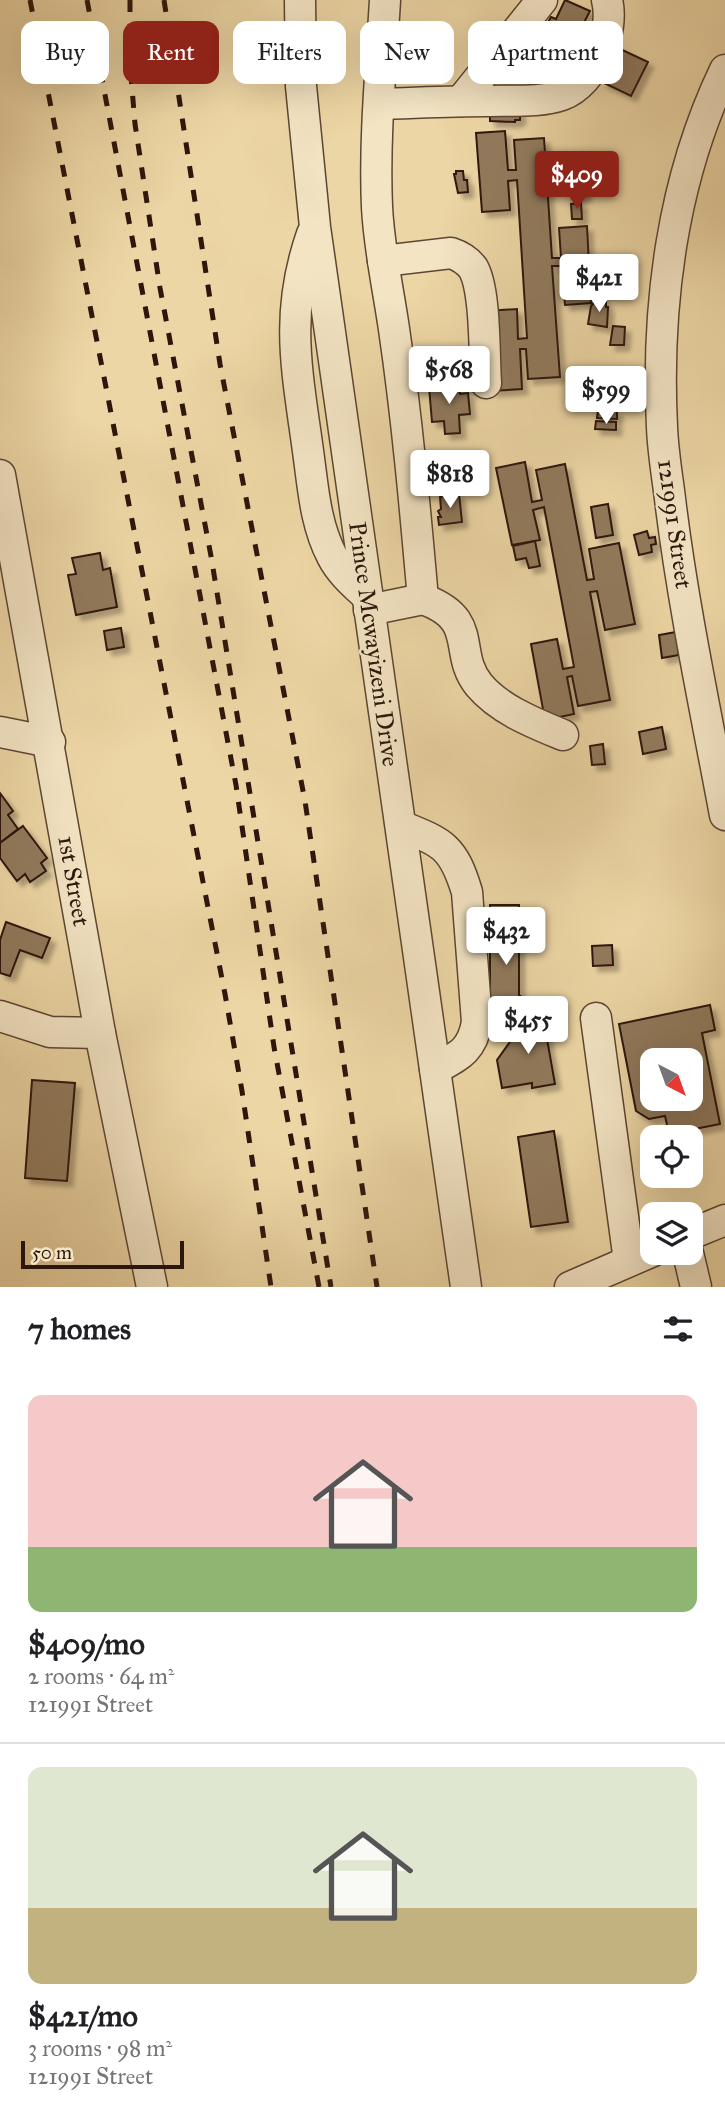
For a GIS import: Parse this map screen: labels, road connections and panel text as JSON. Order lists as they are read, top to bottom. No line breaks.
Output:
{"streets":{"street":["121991 Street","Prince Mcwayizeni Drive","1st Street"]},"scale_bar":"50 m","north":"bottom right","page":{"chip":["Buy","Rent","Filters","New","Apartment"],"price":["$409","$421","$568","$599","$818","$432","$455"],"scale":"50 m","heading":"7 homes","list":[{"name":"$409/mo","note":"2 rooms · 64 m² · 121991 Street"},{"name":"$421/mo","note":"3 rooms · 98 m² · 121991 Street"}]}}
